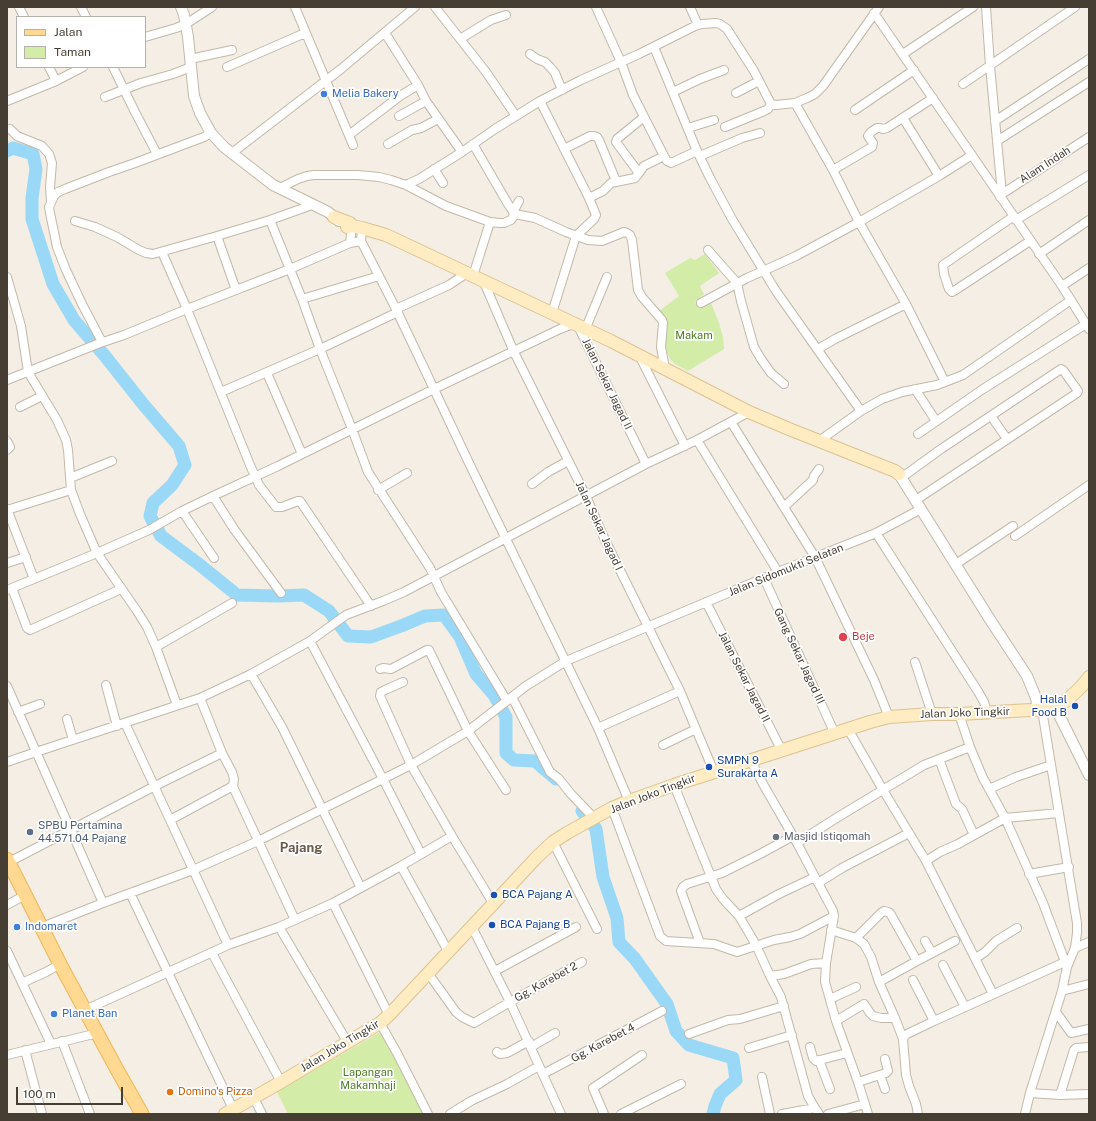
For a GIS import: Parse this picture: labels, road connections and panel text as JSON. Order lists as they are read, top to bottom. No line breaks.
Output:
{"streets":{"main road":["Jalan Joko Tingkir"],"street":["Alam Indah","Jalan Sekar Jagad II","Jalan Sekar Jagad I","Jalan Sidomukti Selatan","Gang Sekar Jagad III","Gg. Karebet 2","Gg. Karebet 4"]},"crossings":[["Jalan Sekar Jagad II","Jalan Sidomukti Selatan"],["Jalan Sekar Jagad II","Jalan Joko Tingkir"],["Jalan Sekar Jagad I","Jalan Sidomukti Selatan"],["Jalan Sekar Jagad I","Jalan Joko Tingkir"],["Jalan Sidomukti Selatan","Gang Sekar Jagad III"],["Gang Sekar Jagad III","Jalan Joko Tingkir"],["Jalan Joko Tingkir","Gg. Karebet 2"]],"districts":["Pajang"],"parks":["Makam","Lapangan Makamhaji"],"places":["Melia Bakery","Beje","Halal Food B","SMPN 9 Surakarta A","SPBU Pertamina 44.571.04 Pajang","Masjid Istiqomah","BCA Pajang A","BCA Pajang B","Indomaret","Planet Ban","Domino's Pizza"],"legend":["Jalan","Taman"],"scale_bar":"100 m"}
